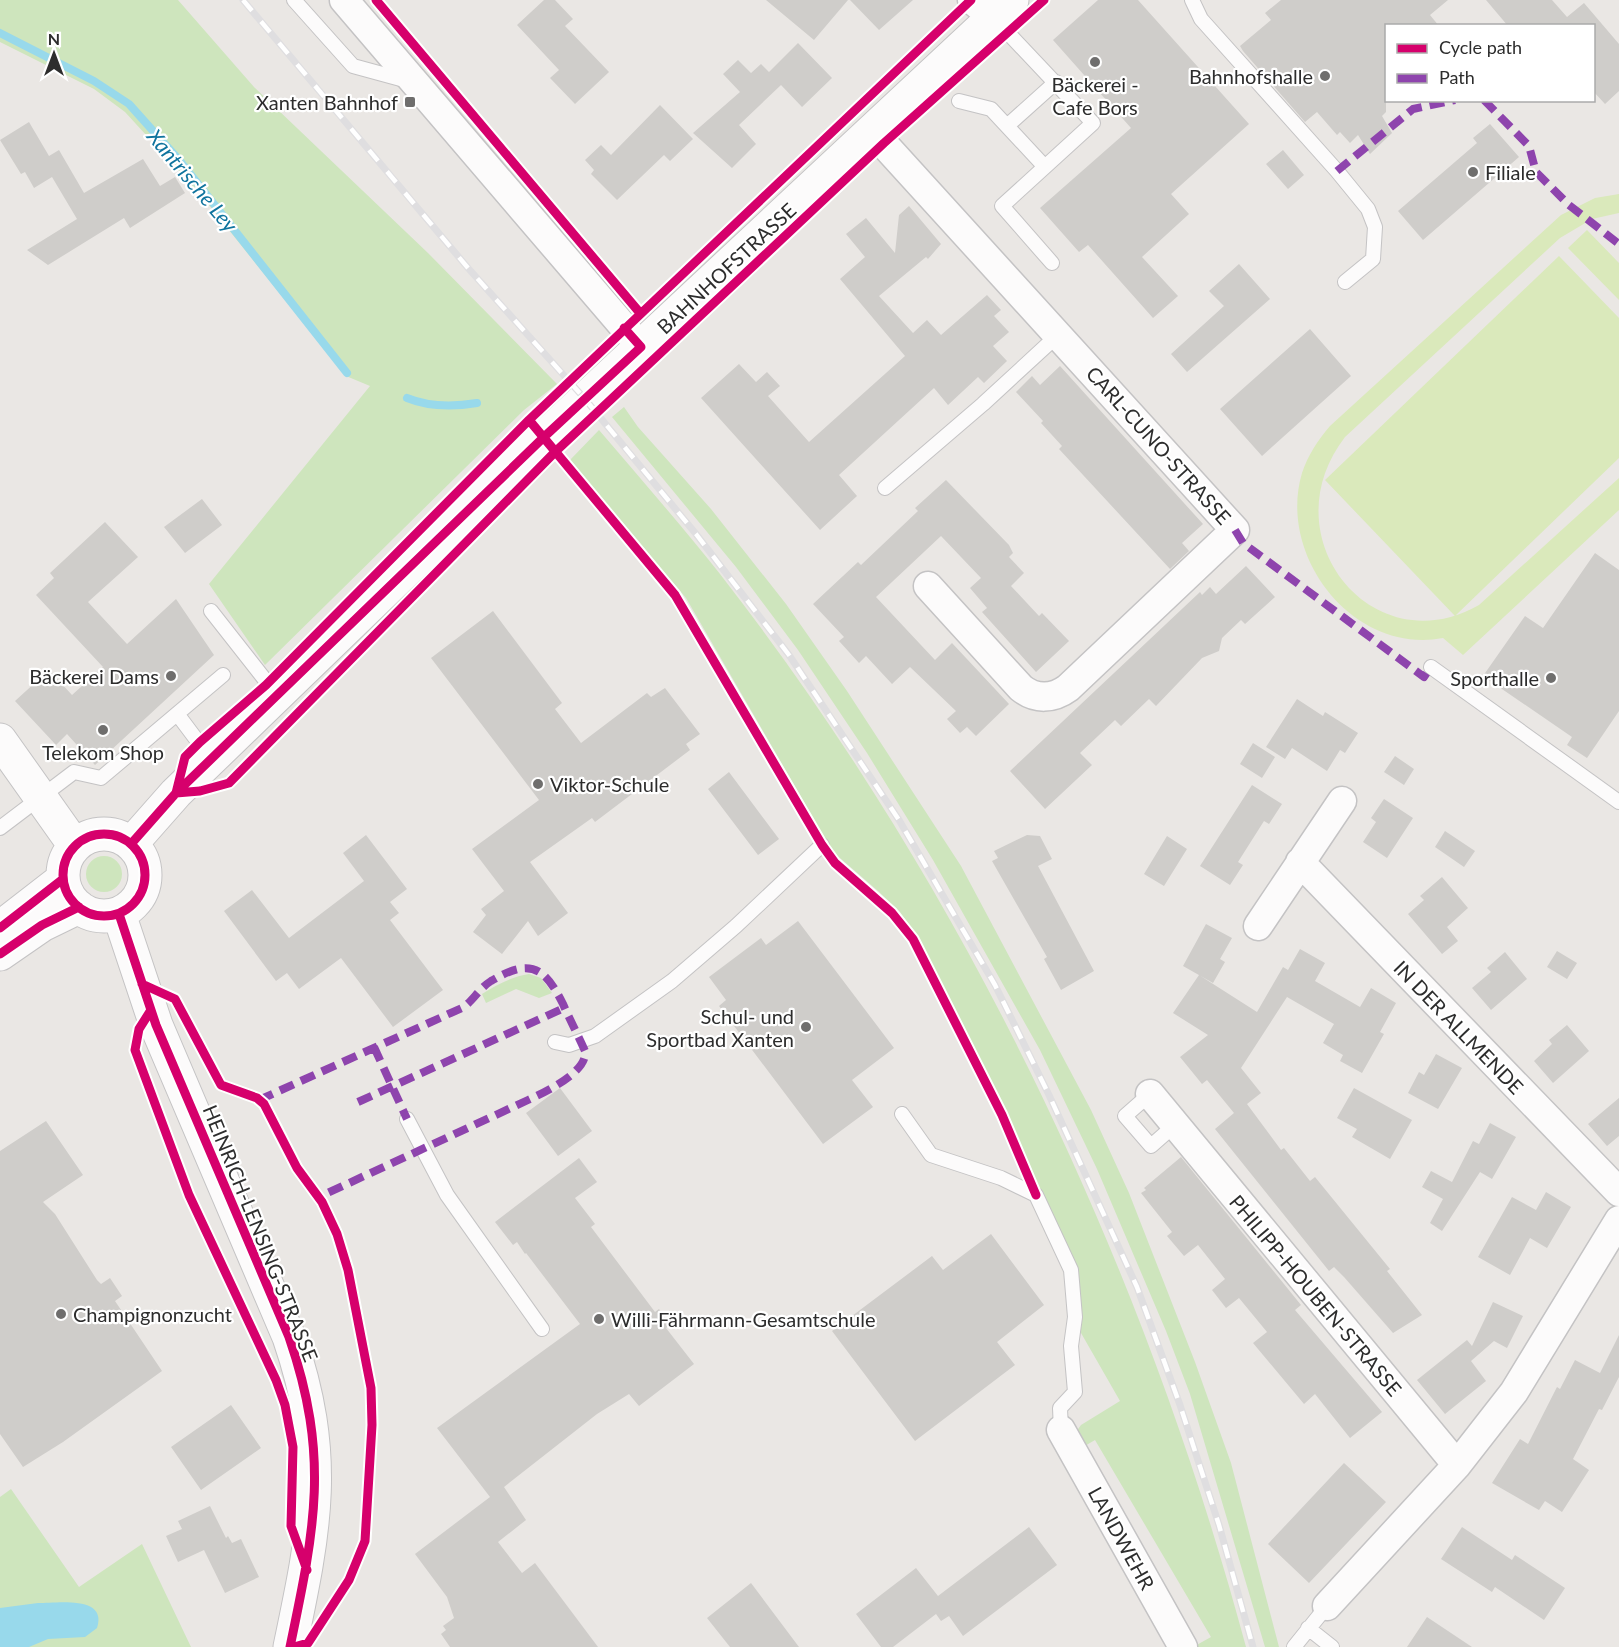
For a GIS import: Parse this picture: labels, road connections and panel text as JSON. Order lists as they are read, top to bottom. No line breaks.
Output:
{"streets":{"street":["BAHNHOFSTRASSE","CARL-CUNO-STRASSE","IN DER ALLMENDE","HEINRICH-LENSING-STRASSE","PHILIPP-HOUBEN-STRASSE","LANDWEHR"]},"crossings":[["BAHNHOFSTRASSE","CARL-CUNO-STRASSE"]],"water":["Xantrische Ley"],"places":{"other":["Bäckerei - Cafe Bors","Bahnhofshalle","Filiale","Bäckerei Dams","Sporthalle","Telekom Shop","Viktor-Schule","Schul- und Sportbad Xanten","Champignonzucht","Willi-Fährmann-Gesamtschule"],"transit":["Xanten Bahnhof"]},"legend":["Cycle path","Path"],"north":"top"}
